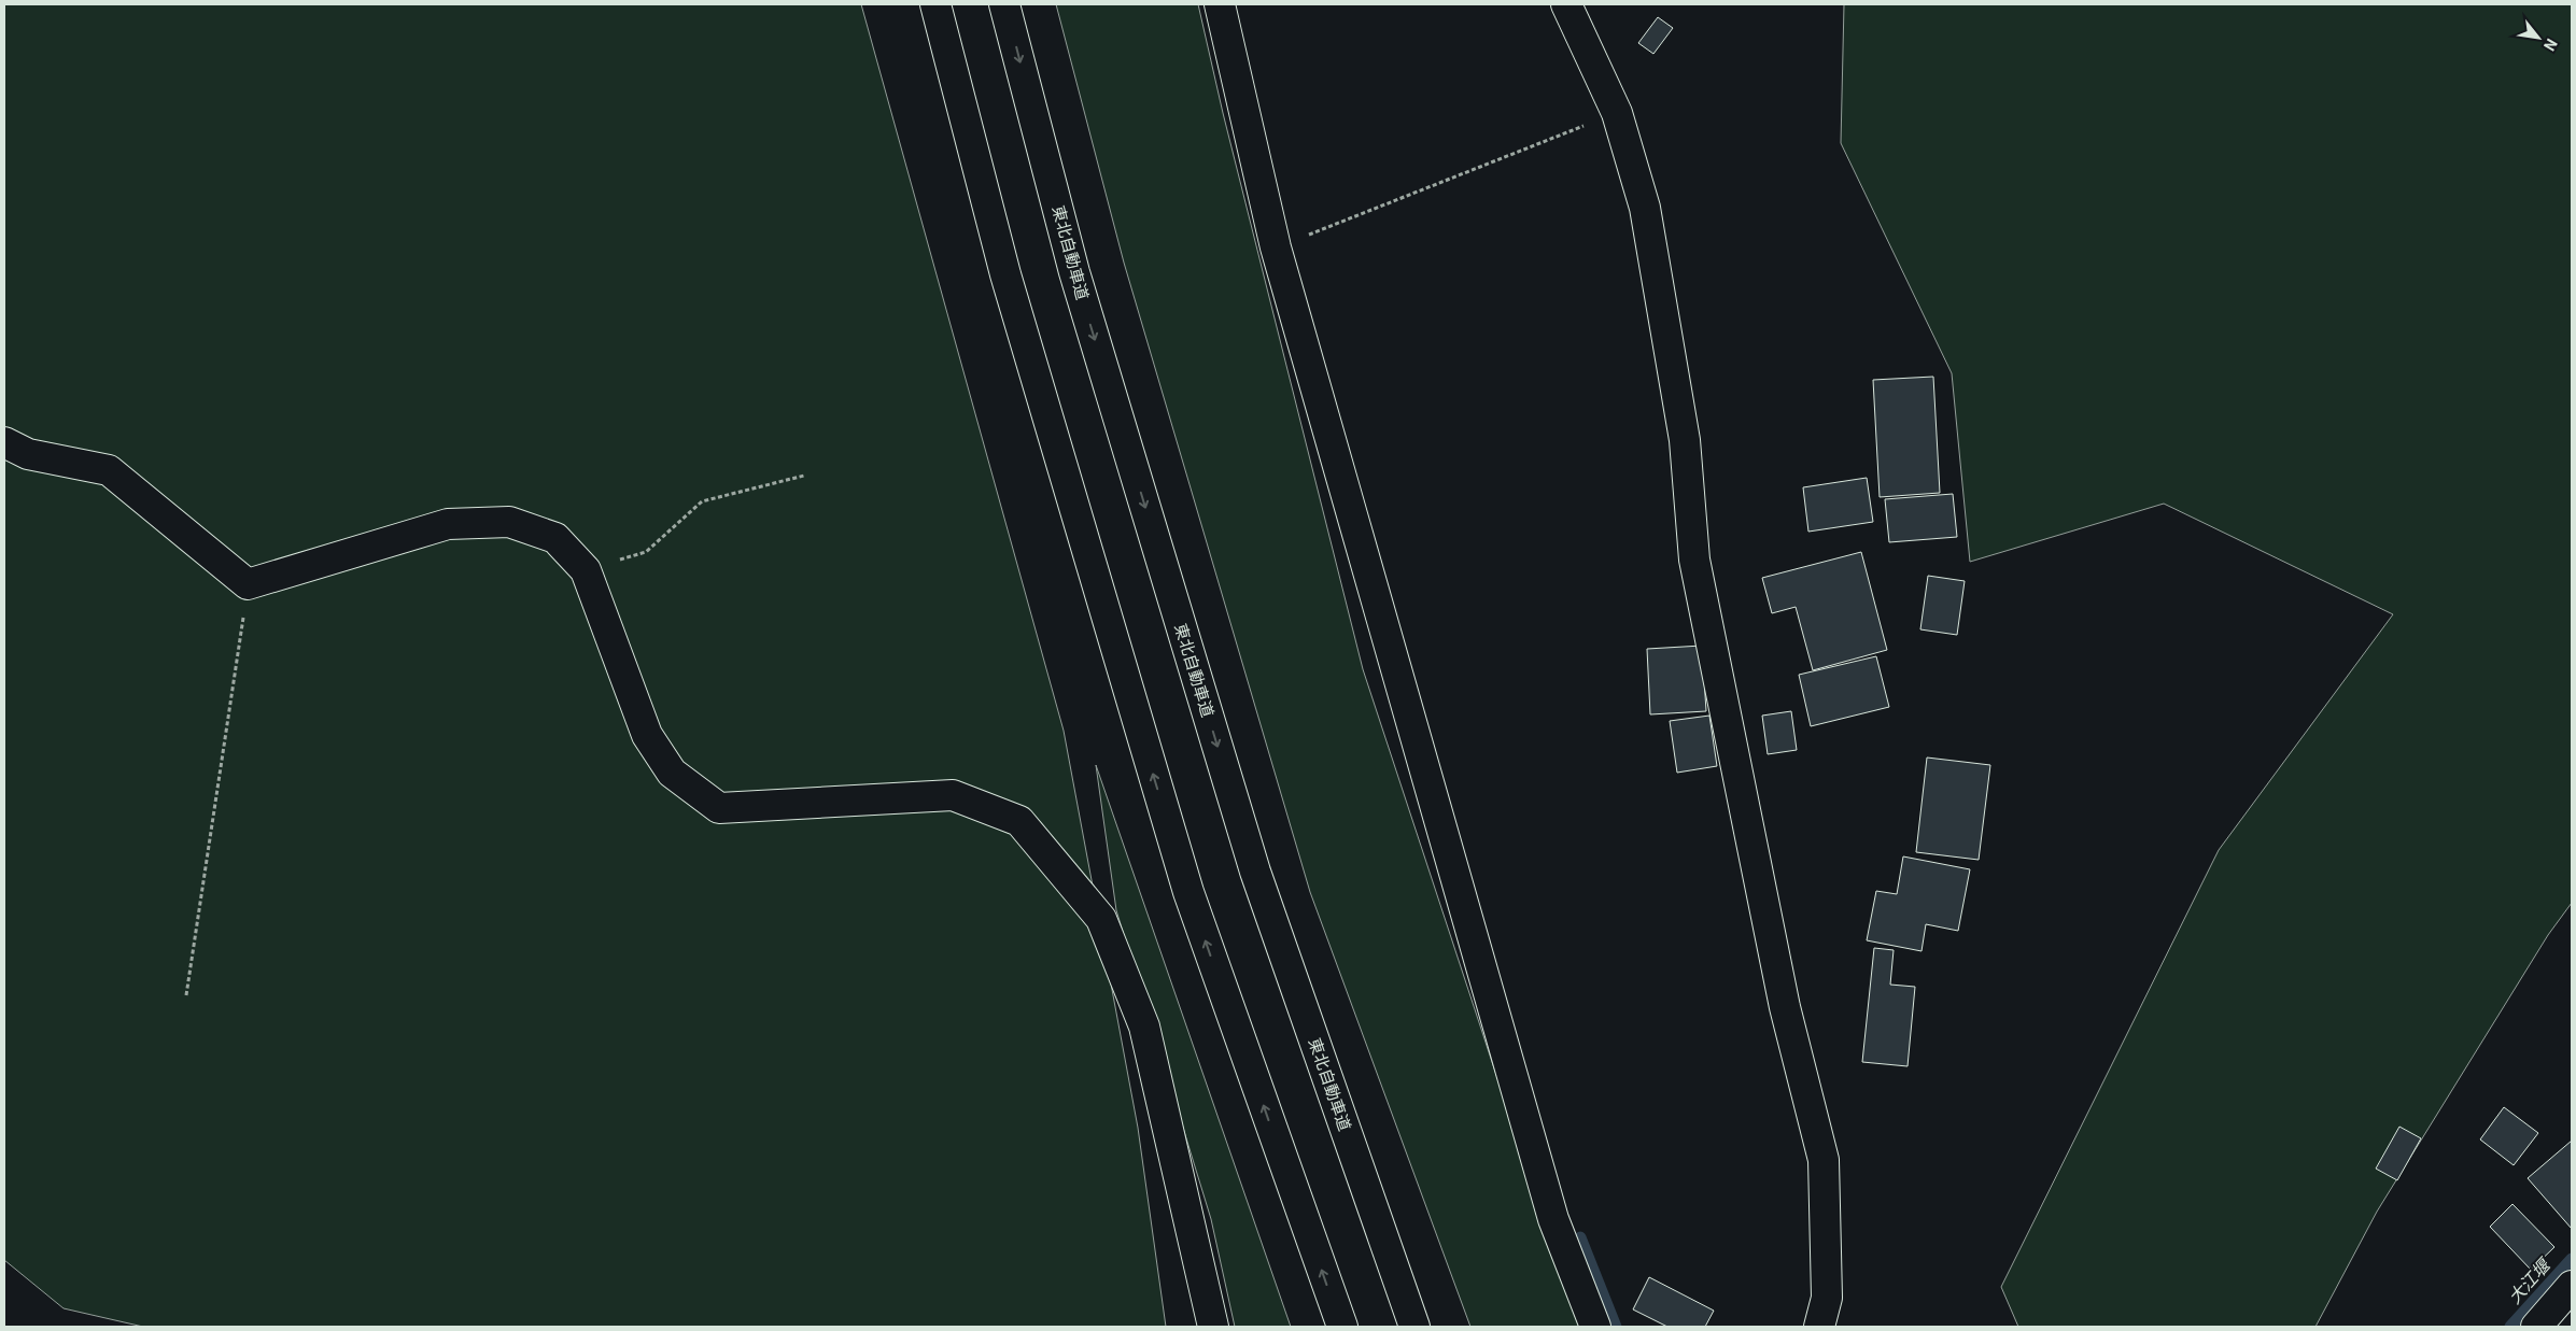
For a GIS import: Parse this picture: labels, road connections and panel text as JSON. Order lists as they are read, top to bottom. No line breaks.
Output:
{"streets":{"main road":["東北自動車道"]},"water":["大江堰"],"north":"bottom right"}
